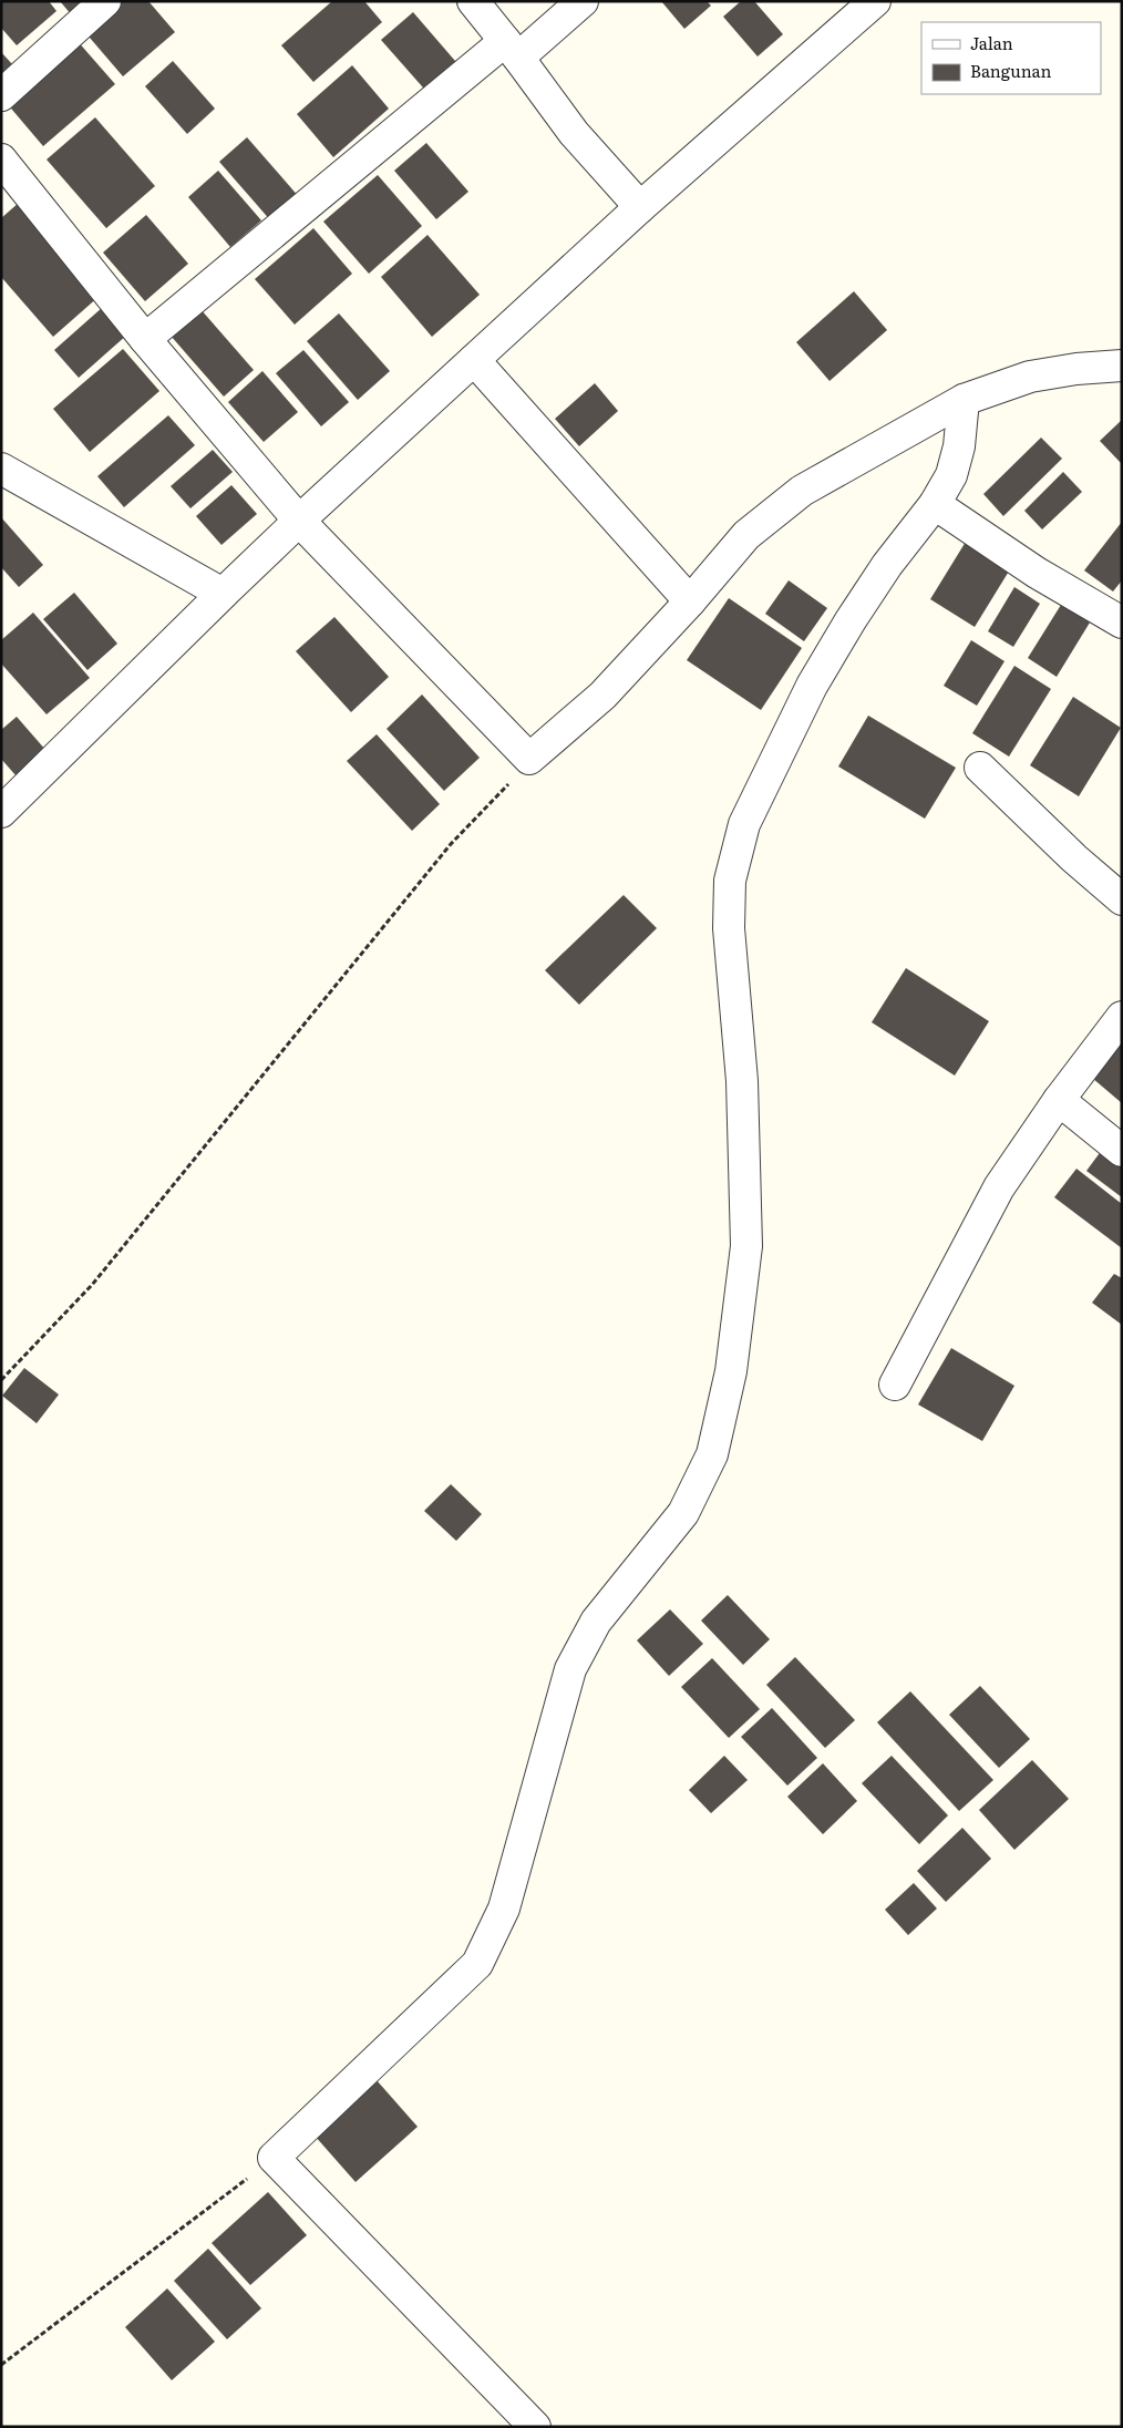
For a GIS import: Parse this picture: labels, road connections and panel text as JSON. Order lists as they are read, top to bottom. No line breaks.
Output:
{"legend":["Jalan","Bangunan"]}
